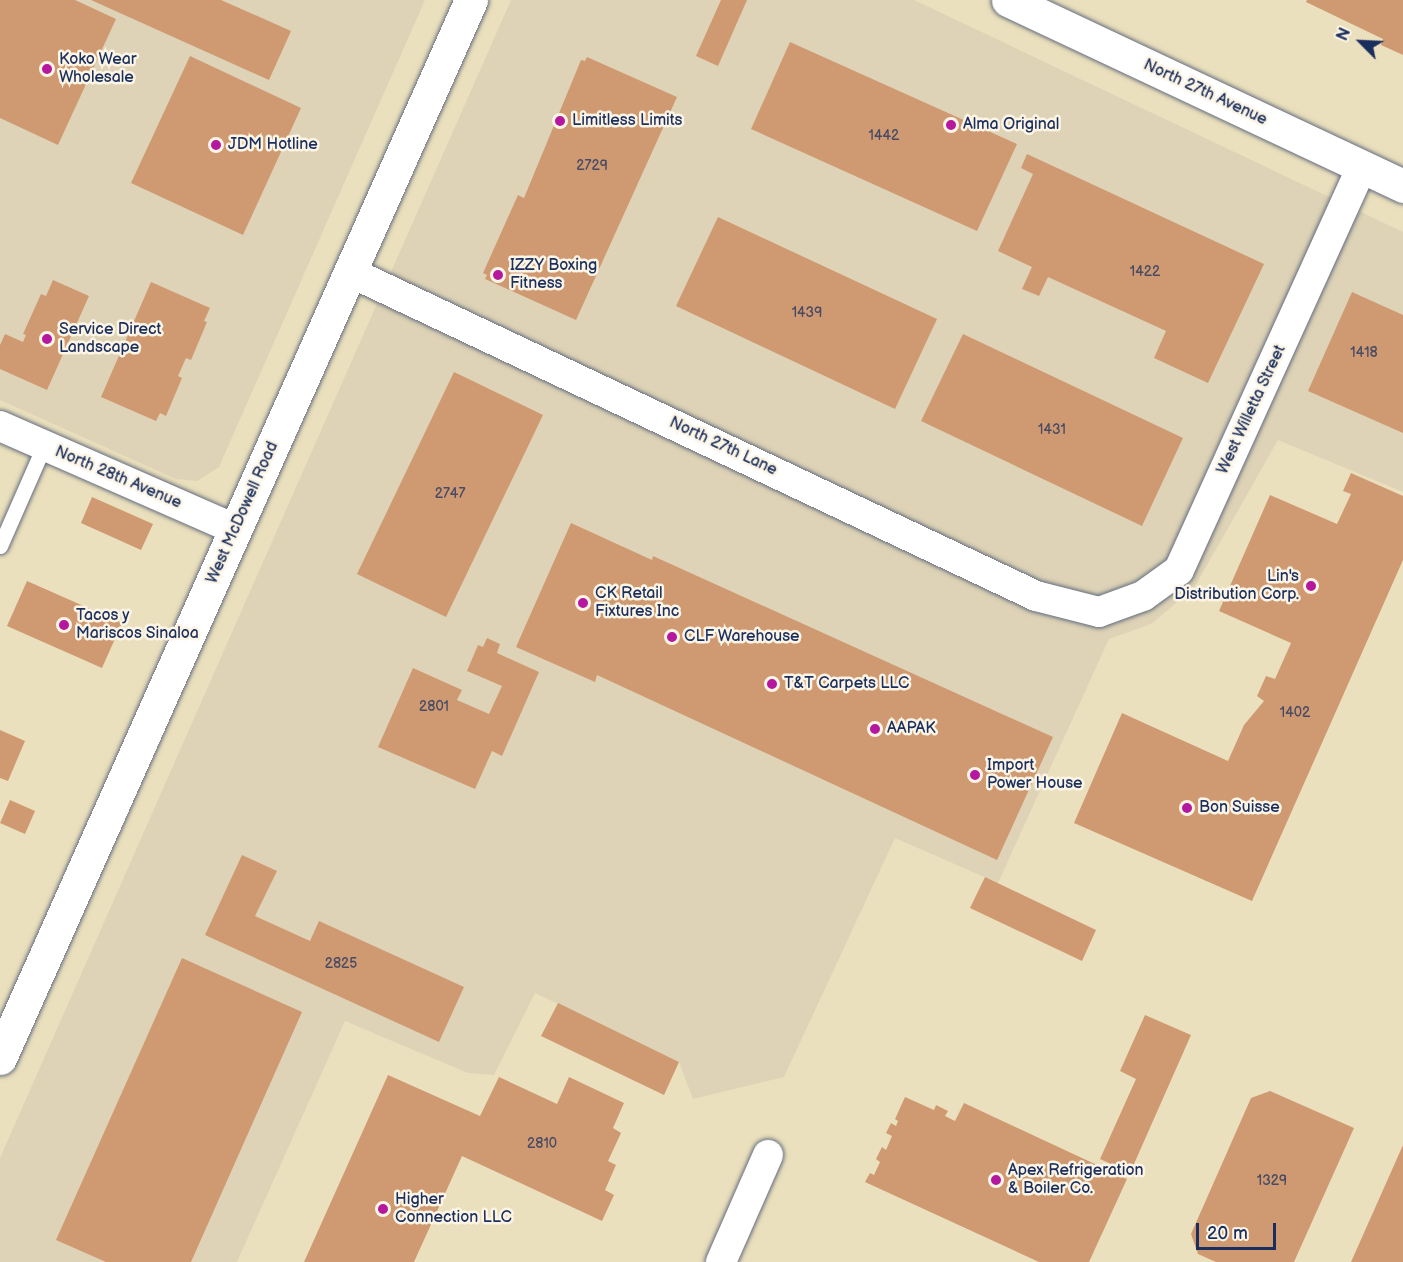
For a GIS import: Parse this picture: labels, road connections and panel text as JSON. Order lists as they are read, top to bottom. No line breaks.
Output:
{"streets":{"main road":["North 27th Avenue","West McDowell Road"],"street":["West Willetta Street","North 27th Lane","North 28th Avenue"]},"crossings":[["North 27th Avenue","West Willetta Street"],["West Willetta Street","North 27th Lane"],["North 27th Lane","West McDowell Road"],["North 28th Avenue","West McDowell Road"]],"places":["Koko Wear Wholesale","Limitless Limits","Alma Original","JDM Hotline","IZZY Boxing Fitness","Service Direct Landscape","Lin's Distribution Corp.","CK Retail Fixtures Inc","Tacos y Mariscos Sinaloa","CLF Warehouse","T&T Carpets LLC","AAPAK","Import Power House","Bon Suisse","Apex Refrigeration & Boiler Co.","Higher Connection LLC"],"house_numbers":["1442","2729","1422","1439","1418","1431","2747","2801","1402","2825","2810","1329"],"scale_bar":"20 m","north":"top left"}
